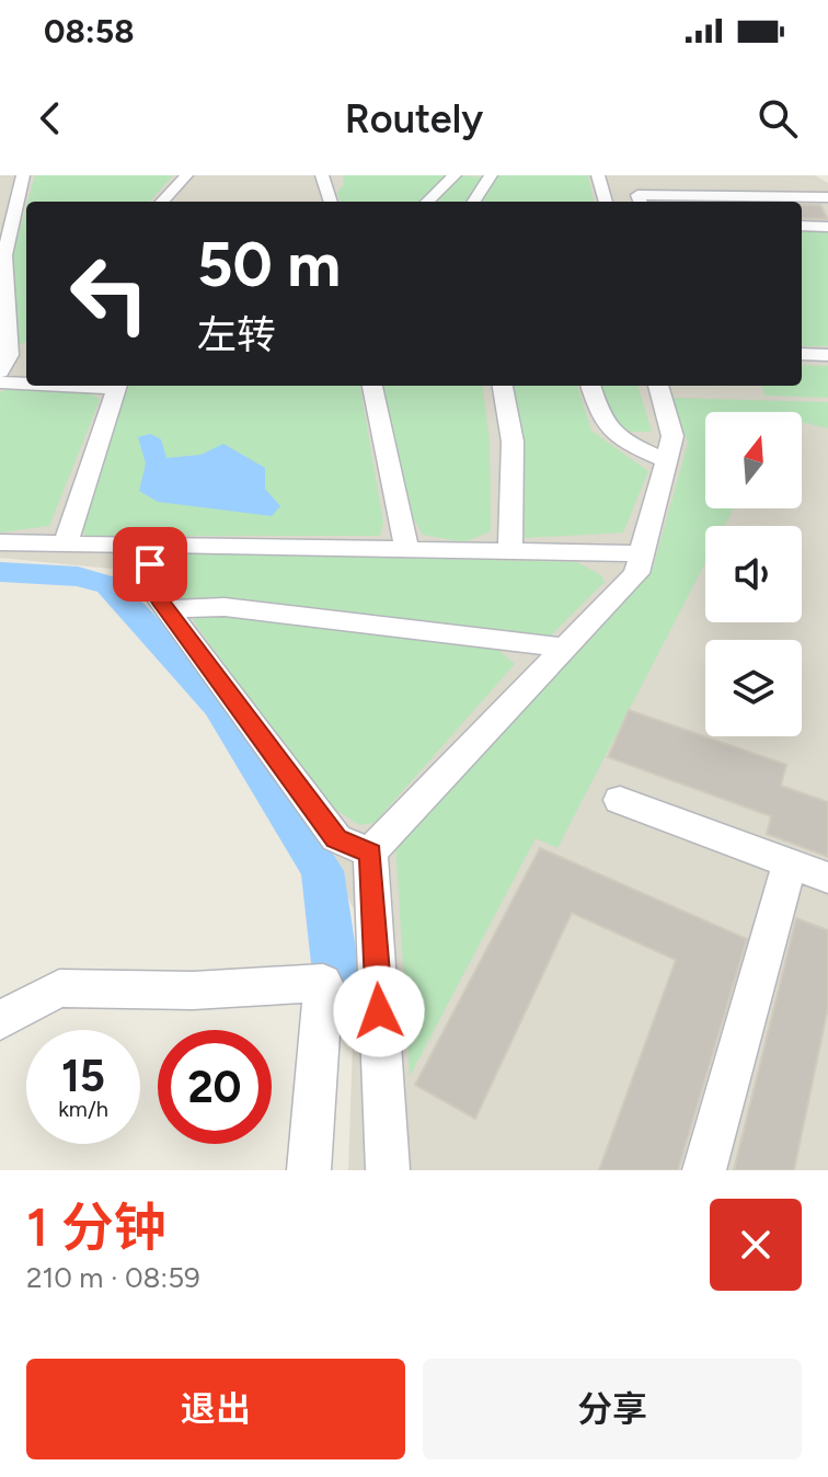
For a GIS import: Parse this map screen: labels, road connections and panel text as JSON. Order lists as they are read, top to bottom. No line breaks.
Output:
{"north":"top","page":{"status":"08:58","header":"Routely","turn":["50 m","左转"],"speed":"15 km/h","limit":"20","heading":["1 分钟","210 m · 08:59"],"buttons":["退出","分享"]}}
